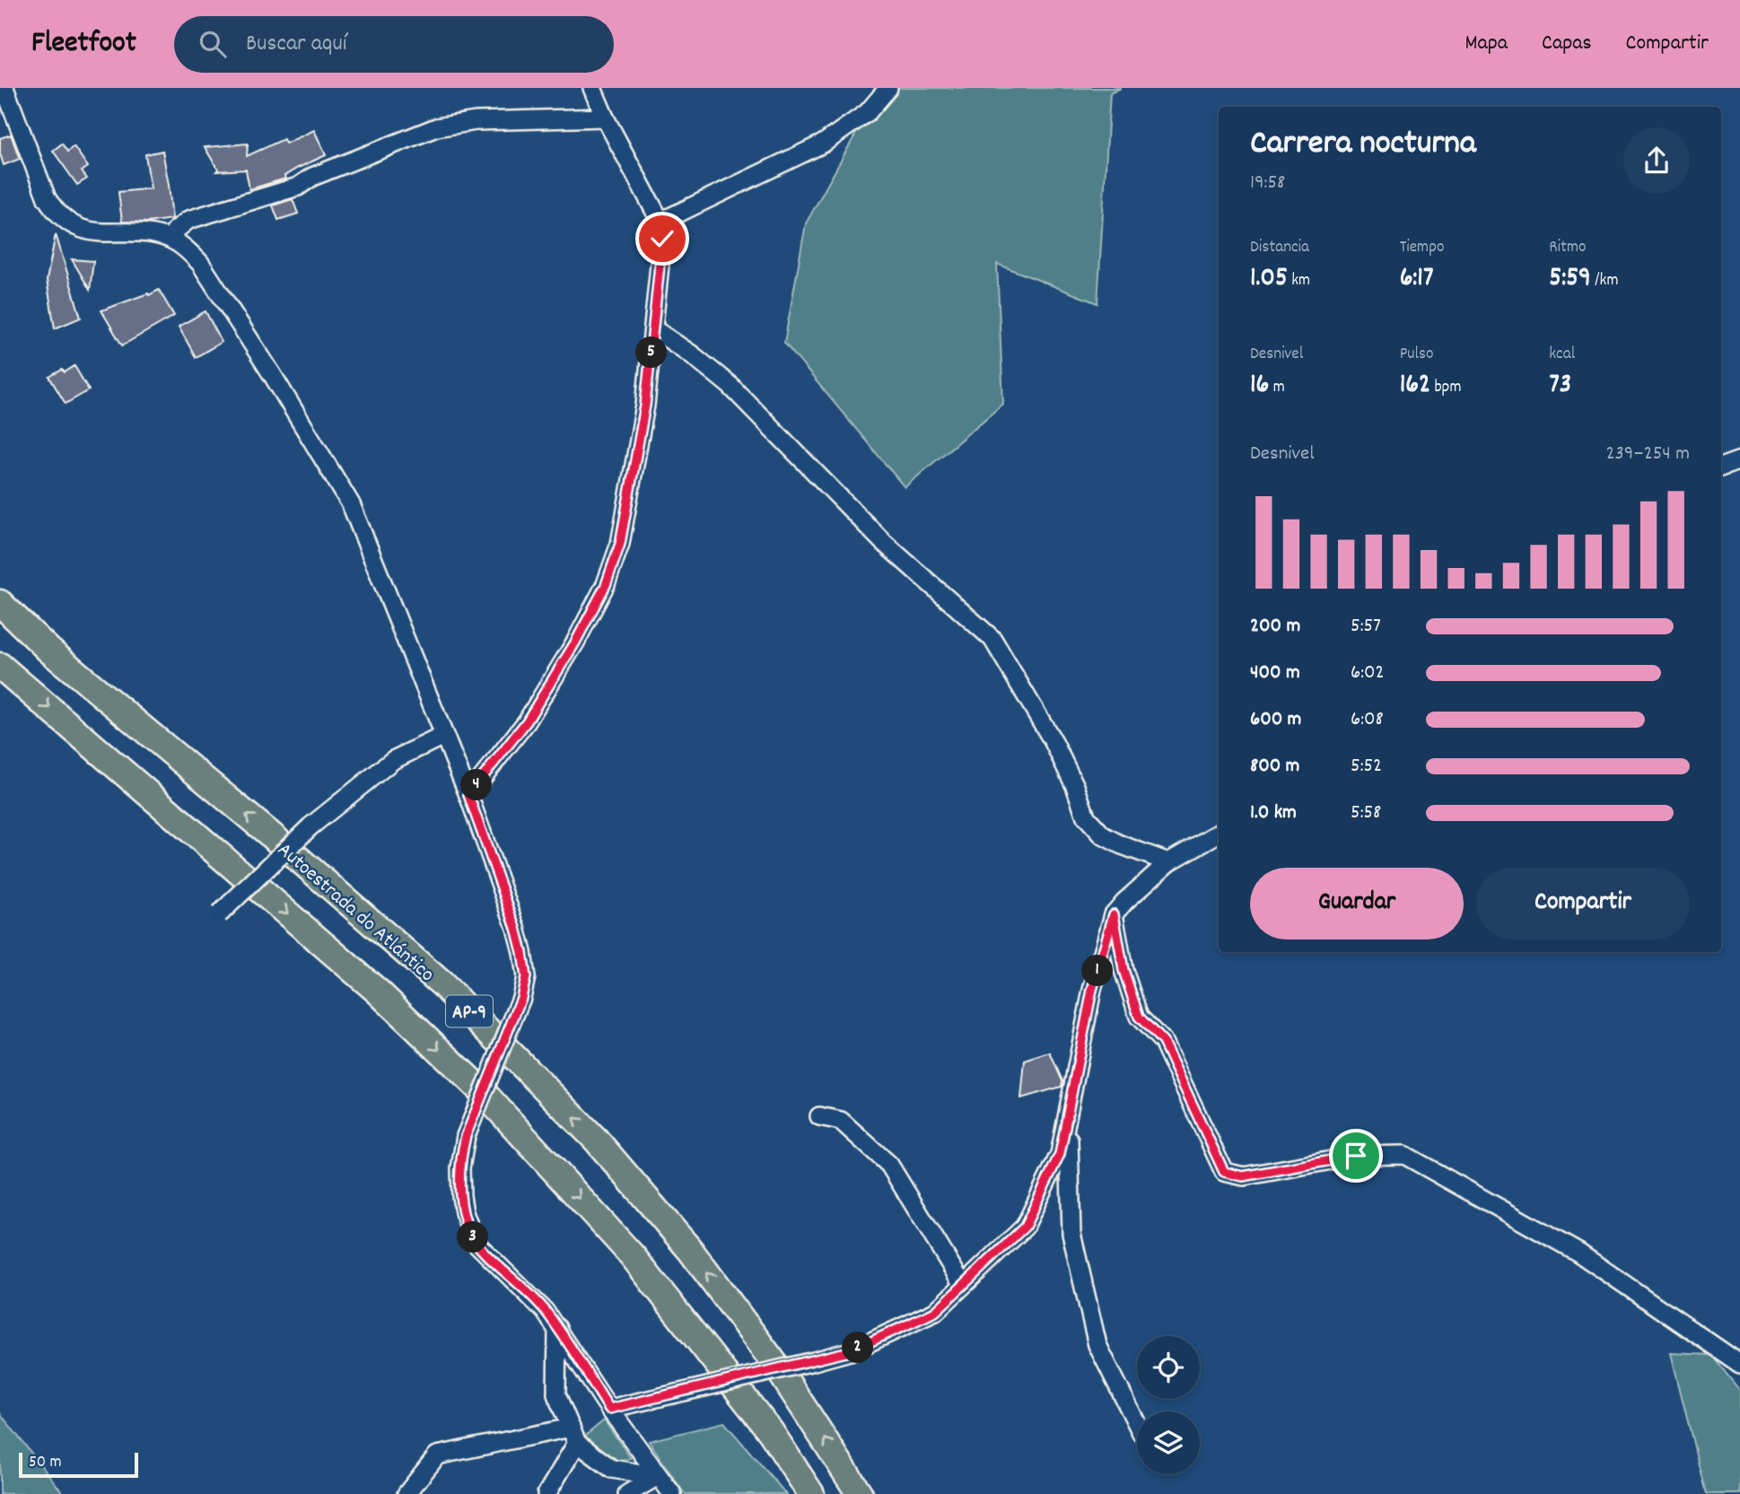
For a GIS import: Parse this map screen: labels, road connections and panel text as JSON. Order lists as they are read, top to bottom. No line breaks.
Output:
{"streets":{"highway":["Autoestrada do Atlántico","AP-9"]},"scale_bar":"50 m","page":{"header":"Fleetfoot","search":"Buscar aquí","nav":["Mapa","Capas","Compartir"],"heading":["Carrera nocturna","19:58"],"stats":[["Distancia","1.05 km"],["Tiempo","6:17"],["Ritmo","5:59 /km"],["Desnivel","16 m"],["Pulso","162 bpm"],["kcal","73"]],"pins":["5","4","1","3","2"],"chart":["Desnivel","239–254 m"],"list":[{"name":"200 m","note":"5:57"},{"name":"400 m","note":"6:02"},{"name":"600 m","note":"6:08"},{"name":"800 m","note":"5:52"},{"name":"1.0 km","note":"5:58"}],"buttons":["Guardar","Compartir"],"scale":"50 m"}}
